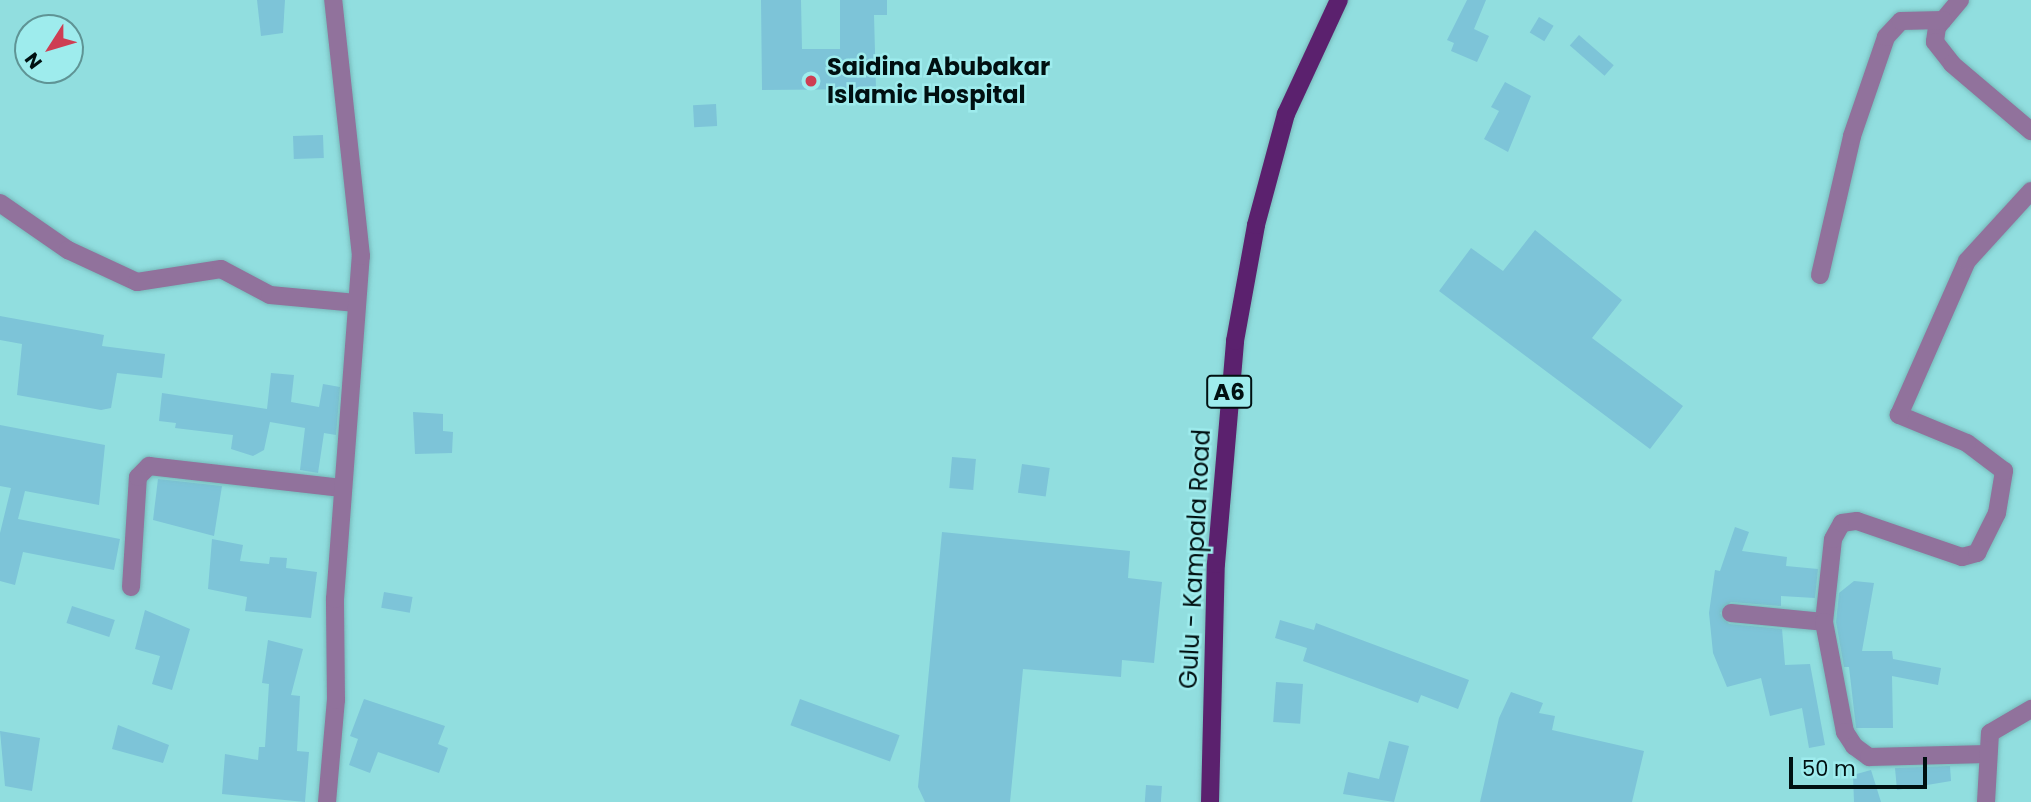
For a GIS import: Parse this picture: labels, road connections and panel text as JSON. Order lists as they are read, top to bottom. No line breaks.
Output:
{"streets":{"main road":["A6","Gulu - Kampala Road"]},"places":["Saidina Abubakar Islamic Hospital"],"scale_bar":"50 m","north":"bottom left"}
